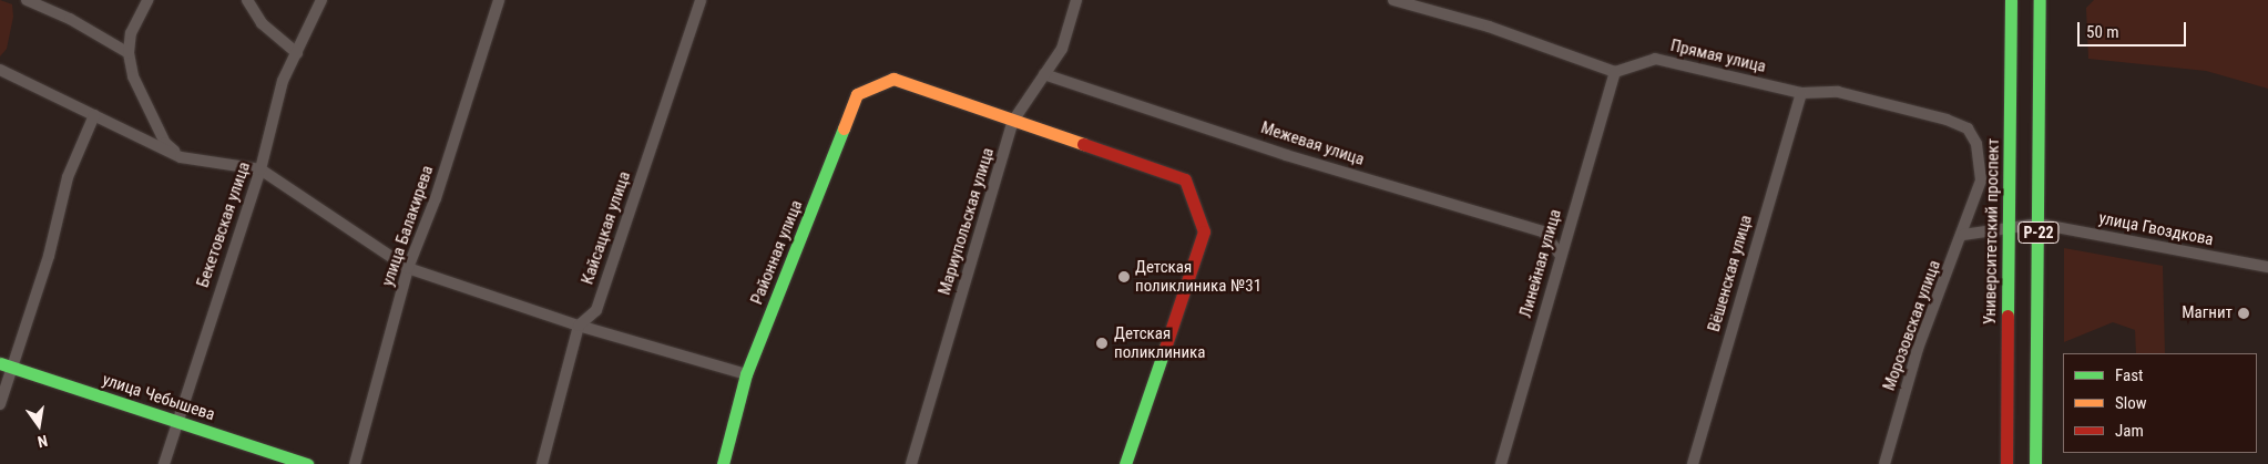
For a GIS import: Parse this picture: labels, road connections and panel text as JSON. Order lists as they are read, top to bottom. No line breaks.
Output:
{"streets":{"main road":["Университетский проспект","Р-22","Районная улица","улица Чебышева"],"street":["Прямая улица","Межевая улица","Мариупольская улица","Бекетовская улица","улица Балакирева","Кайсацкая улица","улица Гвоздкова","Линейная улица","Вёшенская улица","Морозовская улица"]},"crossings":[["Прямая улица","Линейная улица"],["Прямая улица","Вёшенская улица"],["Прямая улица","Морозовская улица"],["Межевая улица","Мариупольская улица"],["Межевая улица","Линейная улица"],["Мариупольская улица","Районная улица"],["Бекетовская улица","улица Чебышева"],["улица Гвоздкова","Университетский проспект"],["улица Гвоздкова","Р-22"],["улица Гвоздкова","Морозовская улица"]],"places":["Детская поликлиника №31","Магнит","Детская поликлиника"],"legend":["Fast","Slow","Jam"],"scale_bar":"50 m","north":"bottom"}
